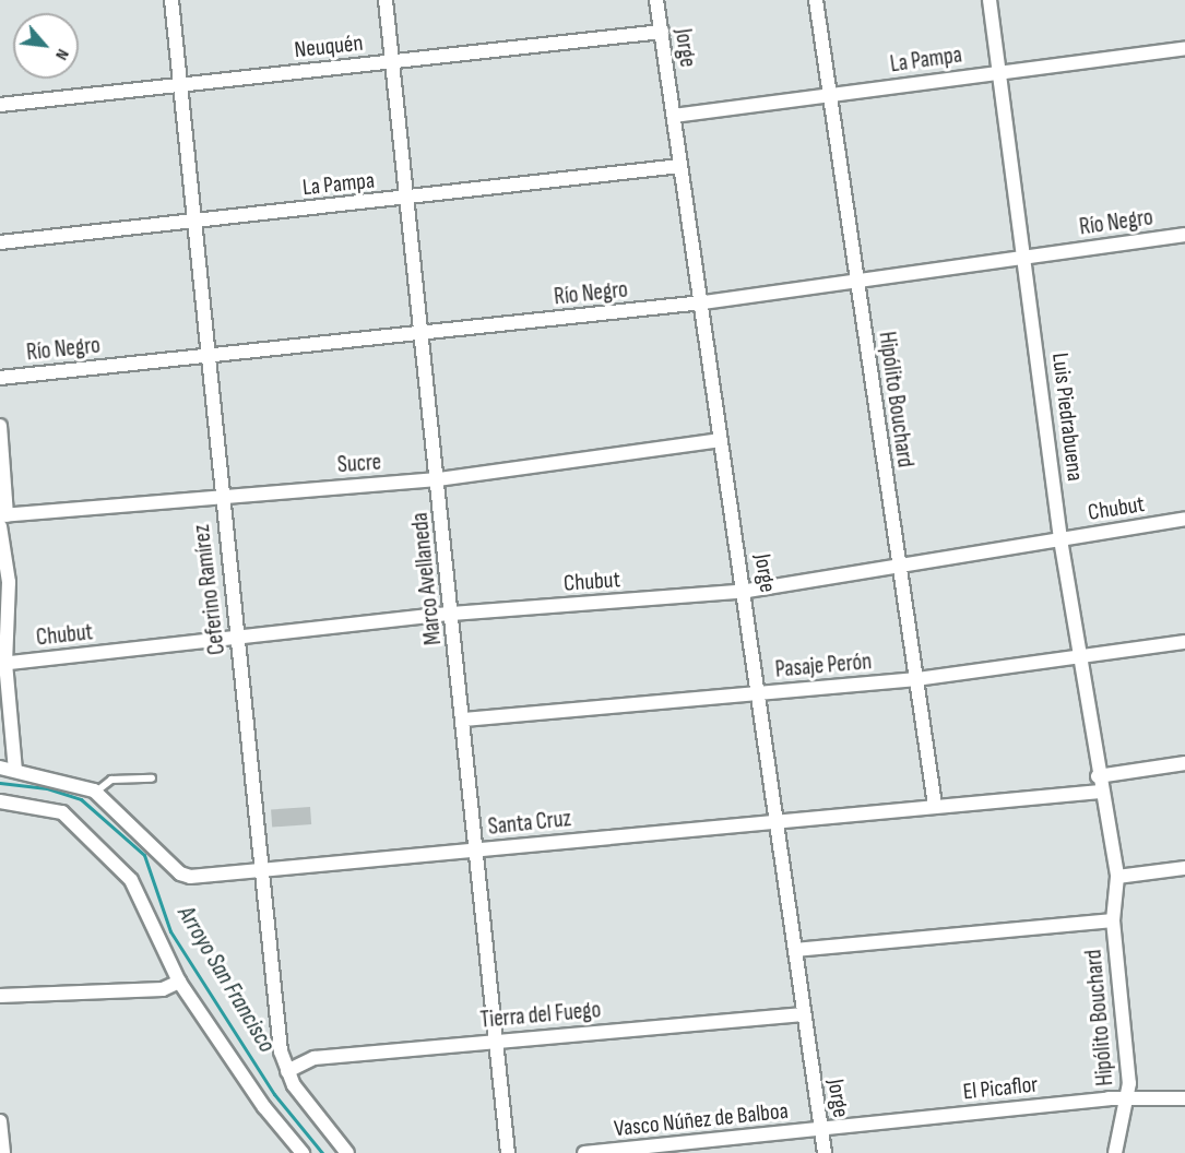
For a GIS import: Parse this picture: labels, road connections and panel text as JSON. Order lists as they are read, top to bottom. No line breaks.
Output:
{"streets":{"street":["Neuquén","Jorge","La Pampa","Río Negro","Hipólito Bouchard","Luis Piedrabuena","Sucre","Chubut","Marco Avellaneda","Ceferino Ramírez","Pasaje Perón","Santa Cruz","Tierra del Fuego","El Picaflor","Vasco Núñez de Balboa"]},"crossings":[["Neuquén","Jorge"],["Neuquén","Marco Avellaneda"],["Neuquén","Ceferino Ramírez"],["Jorge","La Pampa"],["Jorge","Río Negro"],["Jorge","Sucre"],["Jorge","Chubut"],["Jorge","Pasaje Perón"],["Jorge","Santa Cruz"],["Jorge","Tierra del Fuego"],["Jorge","El Picaflor"],["Jorge","Vasco Núñez de Balboa"],["La Pampa","Hipólito Bouchard"],["La Pampa","Luis Piedrabuena"],["La Pampa","Marco Avellaneda"],["La Pampa","Ceferino Ramírez"],["Río Negro","Hipólito Bouchard"],["Río Negro","Luis Piedrabuena"],["Río Negro","Marco Avellaneda"],["Río Negro","Ceferino Ramírez"],["Hipólito Bouchard","Luis Piedrabuena"],["Hipólito Bouchard","Chubut"],["Hipólito Bouchard","Pasaje Perón"],["Hipólito Bouchard","Santa Cruz"],["Hipólito Bouchard","El Picaflor"],["Luis Piedrabuena","Chubut"],["Luis Piedrabuena","Pasaje Perón"],["Luis Piedrabuena","Santa Cruz"],["Sucre","Marco Avellaneda"],["Sucre","Ceferino Ramírez"],["Chubut","Marco Avellaneda"],["Chubut","Ceferino Ramírez"],["Marco Avellaneda","Pasaje Perón"],["Marco Avellaneda","Santa Cruz"],["Marco Avellaneda","Tierra del Fuego"],["Ceferino Ramírez","Santa Cruz"],["Ceferino Ramírez","Tierra del Fuego"],["El Picaflor","Vasco Núñez de Balboa"]],"water":["Arroyo San Francisco"],"north":"bottom right"}
